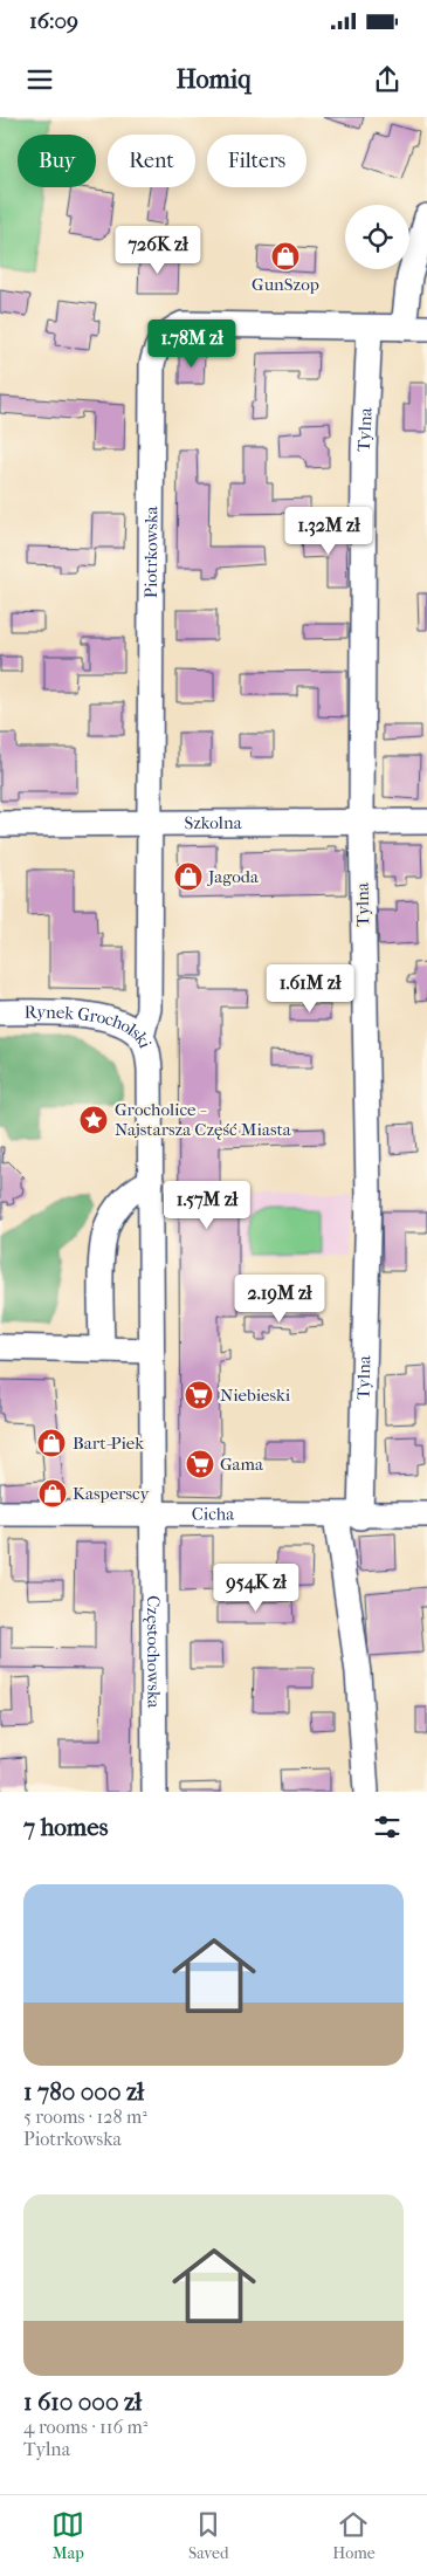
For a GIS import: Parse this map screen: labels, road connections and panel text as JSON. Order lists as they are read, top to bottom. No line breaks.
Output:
{"streets":{"street":["Tylna","Piotrkowska","Szkolna","Rynek Grocholski","Cicha","Częstochowska"]},"crossings":[["Tylna","Piotrkowska"],["Tylna","Szkolna"],["Tylna","Cicha"],["Piotrkowska","Szkolna"],["Piotrkowska","Rynek Grocholski"],["Rynek Grocholski","Cicha"],["Rynek Grocholski","Częstochowska"],["Cicha","Częstochowska"]],"places":{"shop":["GunSzop","Jagoda","Bart-Piek","Kasperscy"],"place":["Grocholice - Najstarsza Część Miasta"],"supermarket":["Niebieski","Gama"]},"page":{"status":"16:09","header":"Homiq","chip":["Buy","Rent","Filters"],"price":["726K zł","1.78M zł","1.32M zł","1.61M zł","1.57M zł","2.19M zł","954K zł"],"heading":"7 homes","list":[{"name":"1 780 000 zł","note":"5 rooms · 128 m² · Piotrkowska"},{"name":"1 610 000 zł","note":"4 rooms · 116 m² · Tylna"}],"tabs":["Map","Saved","Home"]}}
